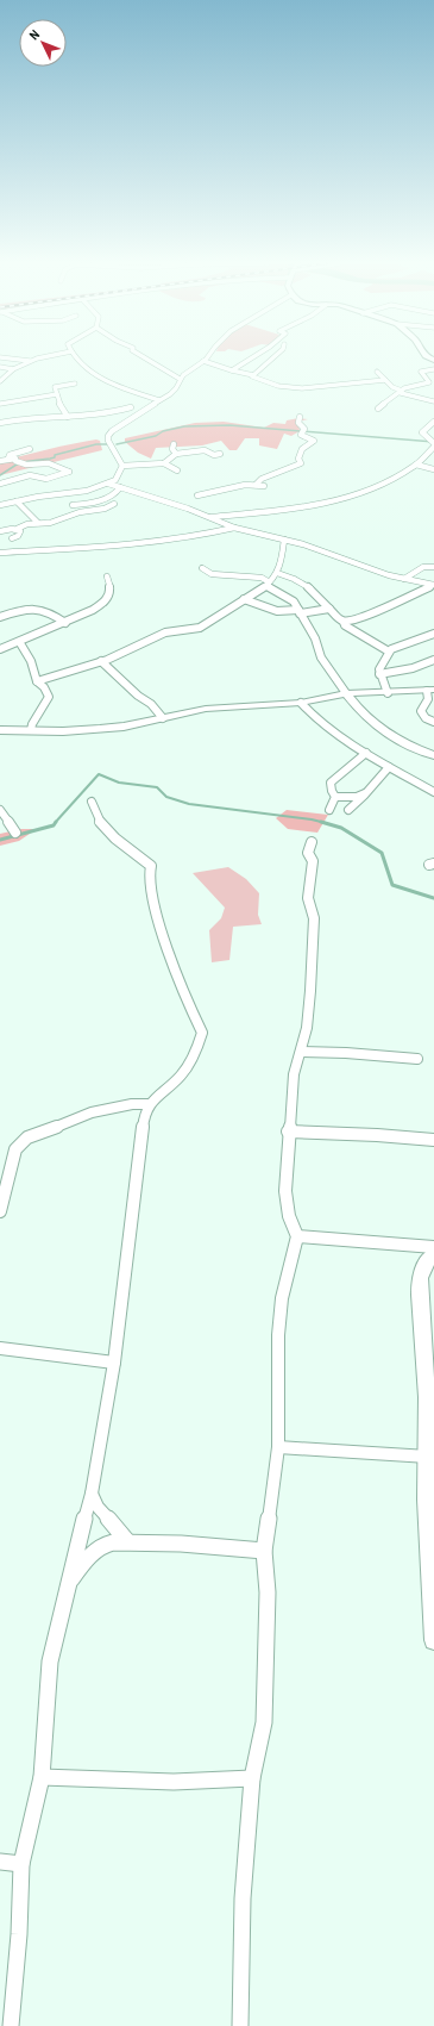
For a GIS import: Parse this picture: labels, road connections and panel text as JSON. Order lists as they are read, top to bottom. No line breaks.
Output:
{"north":"top left"}
